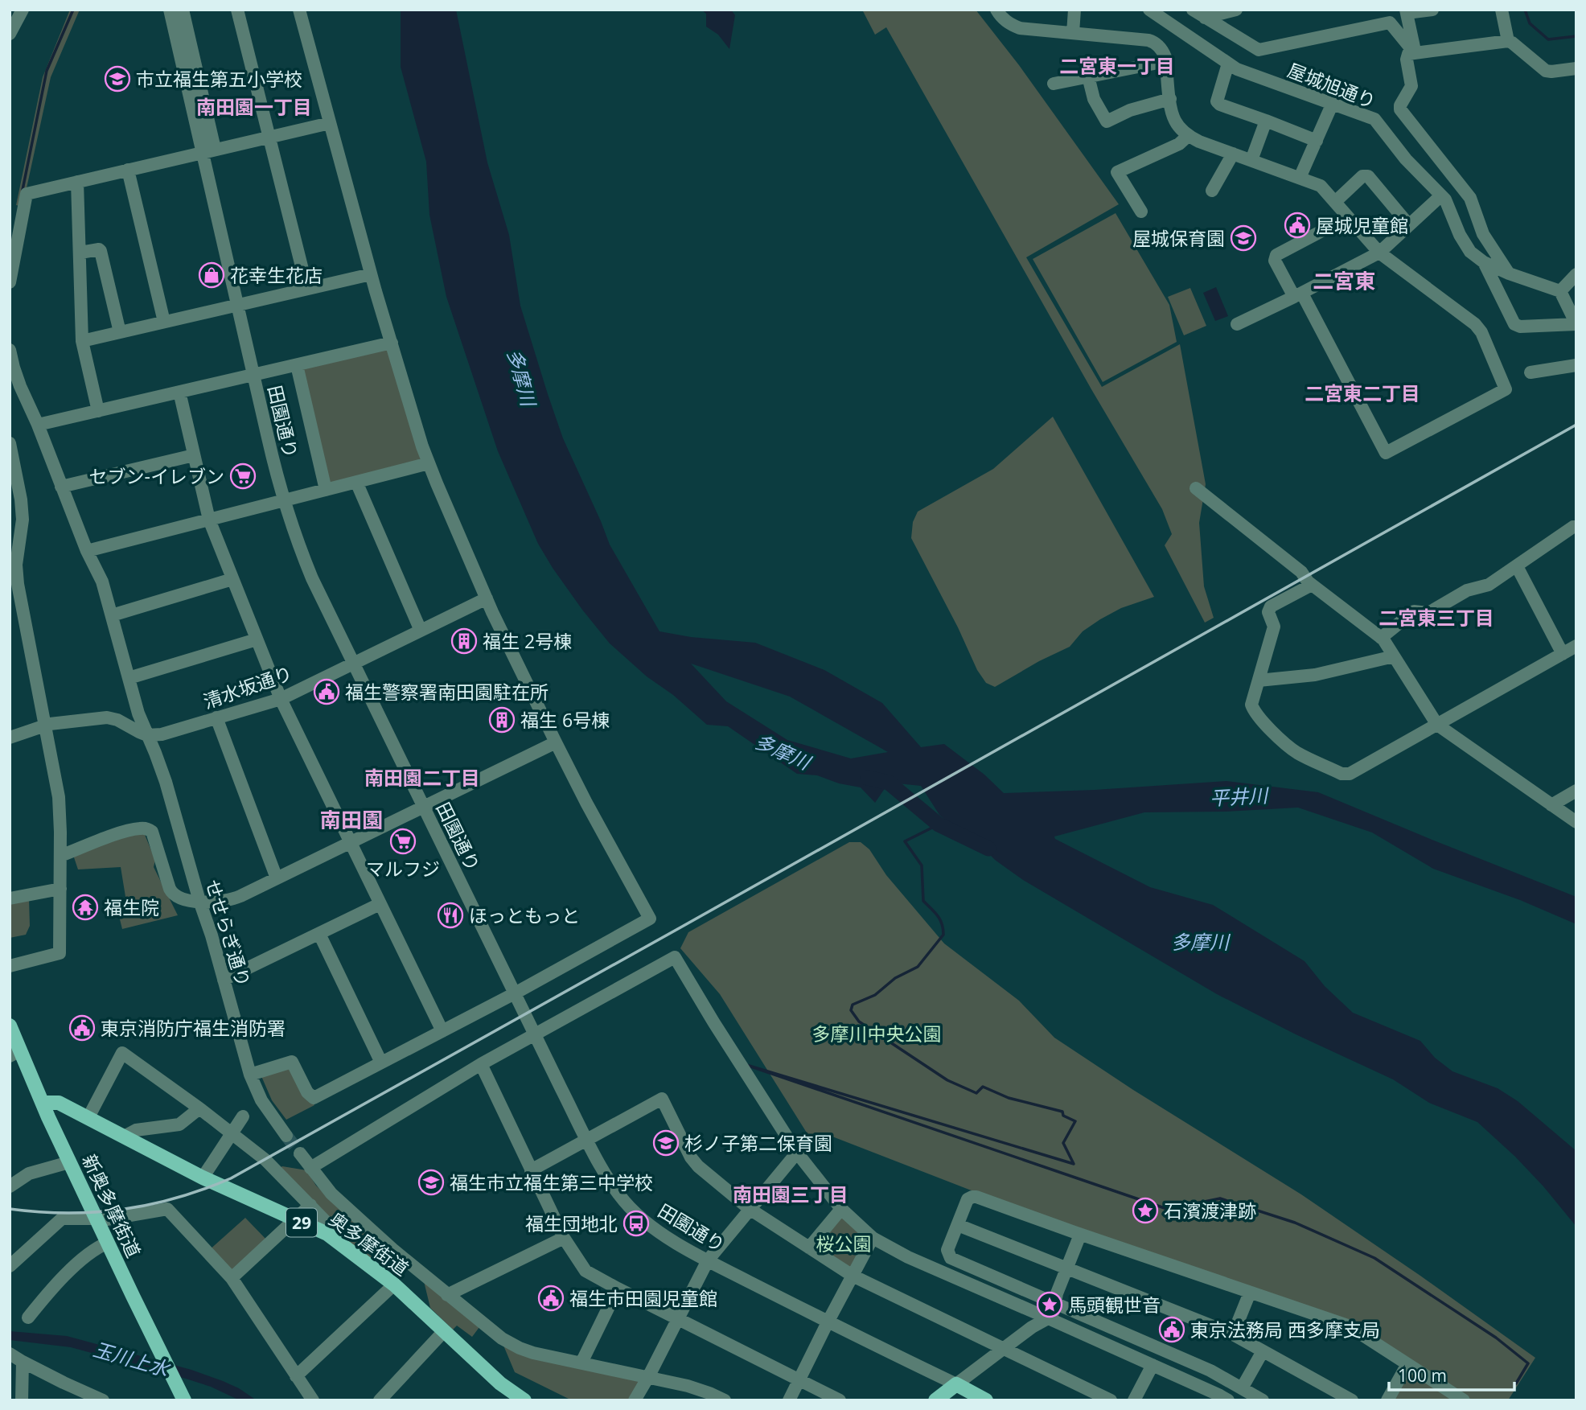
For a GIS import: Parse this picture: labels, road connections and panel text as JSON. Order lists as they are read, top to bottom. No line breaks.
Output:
{"streets":{"main road":["新奥多摩街道","29","奥多摩街道"],"street":["屋城旭通り","田園通り","清水坂通り","せせらぎ通り"]},"crossings":[["田園通り","清水坂通り"],["清水坂通り","せせらぎ通り"],["新奥多摩街道","奥多摩街道"]],"districts":["二宮東一丁目","南田園一丁目","二宮東","二宮東二丁目","二宮東三丁目","南田園二丁目","南田園","南田園三丁目"],"water":["多摩川","平井川","玉川上水"],"parks":["多摩川中央公園","桜公園"],"places":{"school or university":["市立福生第五小学校","屋城保育園","杉ノ子第二保育園","福生市立福生第三中学校"],"public building":["屋城児童館","福生警察署南田園駐在所","東京消防庁福生消防署","福生市田園児童館","東京法務局 西多摩支局"],"shop":["花幸生花店"],"supermarket":["セブン-イレブン","マルフジ"],"building":["福生 2号棟","福生 6号棟"],"temple":["福生院"],"restaurant":["ほっともっと"],"place":["石濱渡津跡","馬頭観世音"],"bus stop":["福生団地北"]},"scale_bar":"100 m"}
